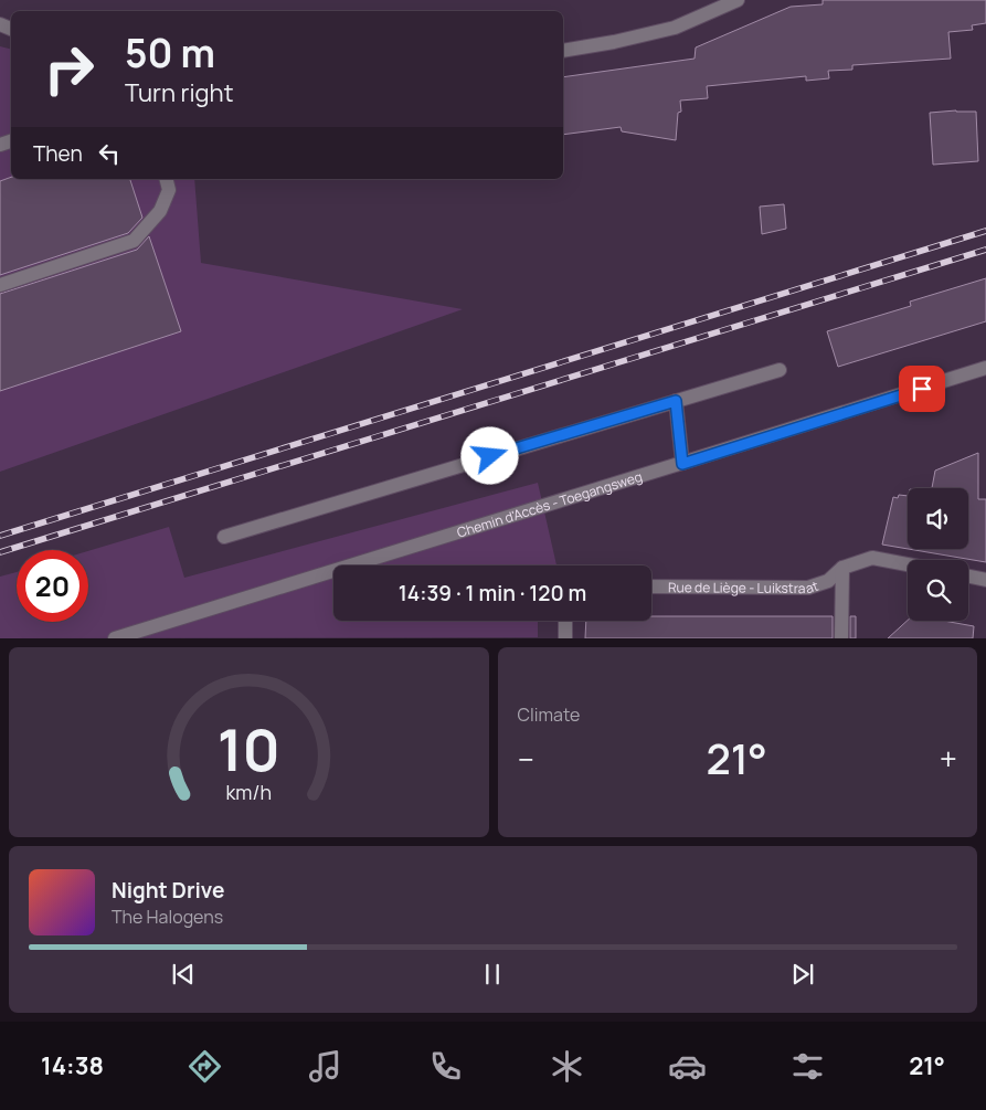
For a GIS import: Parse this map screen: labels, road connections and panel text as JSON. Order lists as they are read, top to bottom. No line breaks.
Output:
{"streets":{"street":["Chemin d'Accès - Toegangsweg","Rue de Liège - Luikstraat"]},"page":{"turn":["50 m","Turn right"],"then":"Then","limit":"20","trip":"14:39 · 1 min · 120 m","tile":"Climate","heat":["−","21°","+"],"song":["Night Drive","The Halogens"],"tabs":["14:38","21°"],"gauge":["10","km/h"]}}
